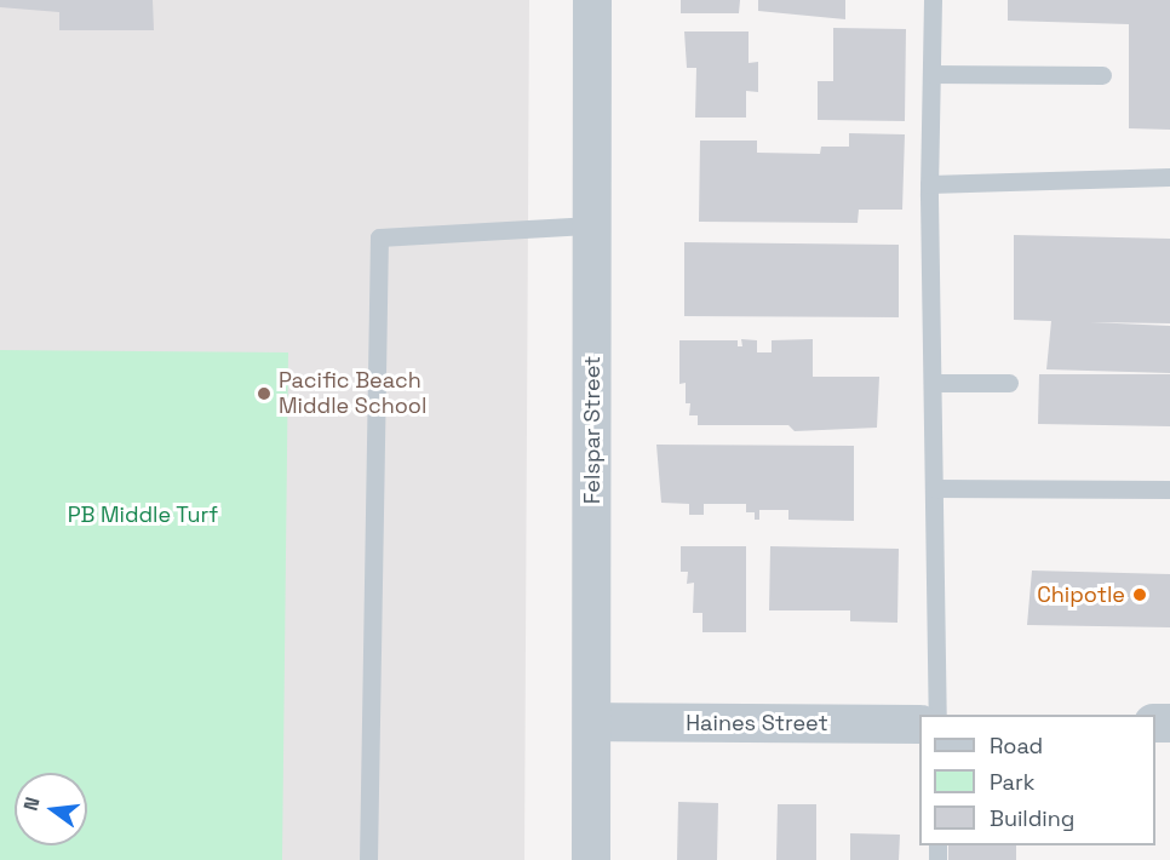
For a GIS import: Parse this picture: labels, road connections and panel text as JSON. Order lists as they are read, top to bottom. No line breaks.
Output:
{"streets":{"street":["Felspar Street","Haines Street"]},"crossings":[["Felspar Street","Haines Street"]],"parks":["PB Middle Turf"],"places":["Pacific Beach Middle School","Chipotle"],"legend":["Road","Park","Building"],"north":"left"}
